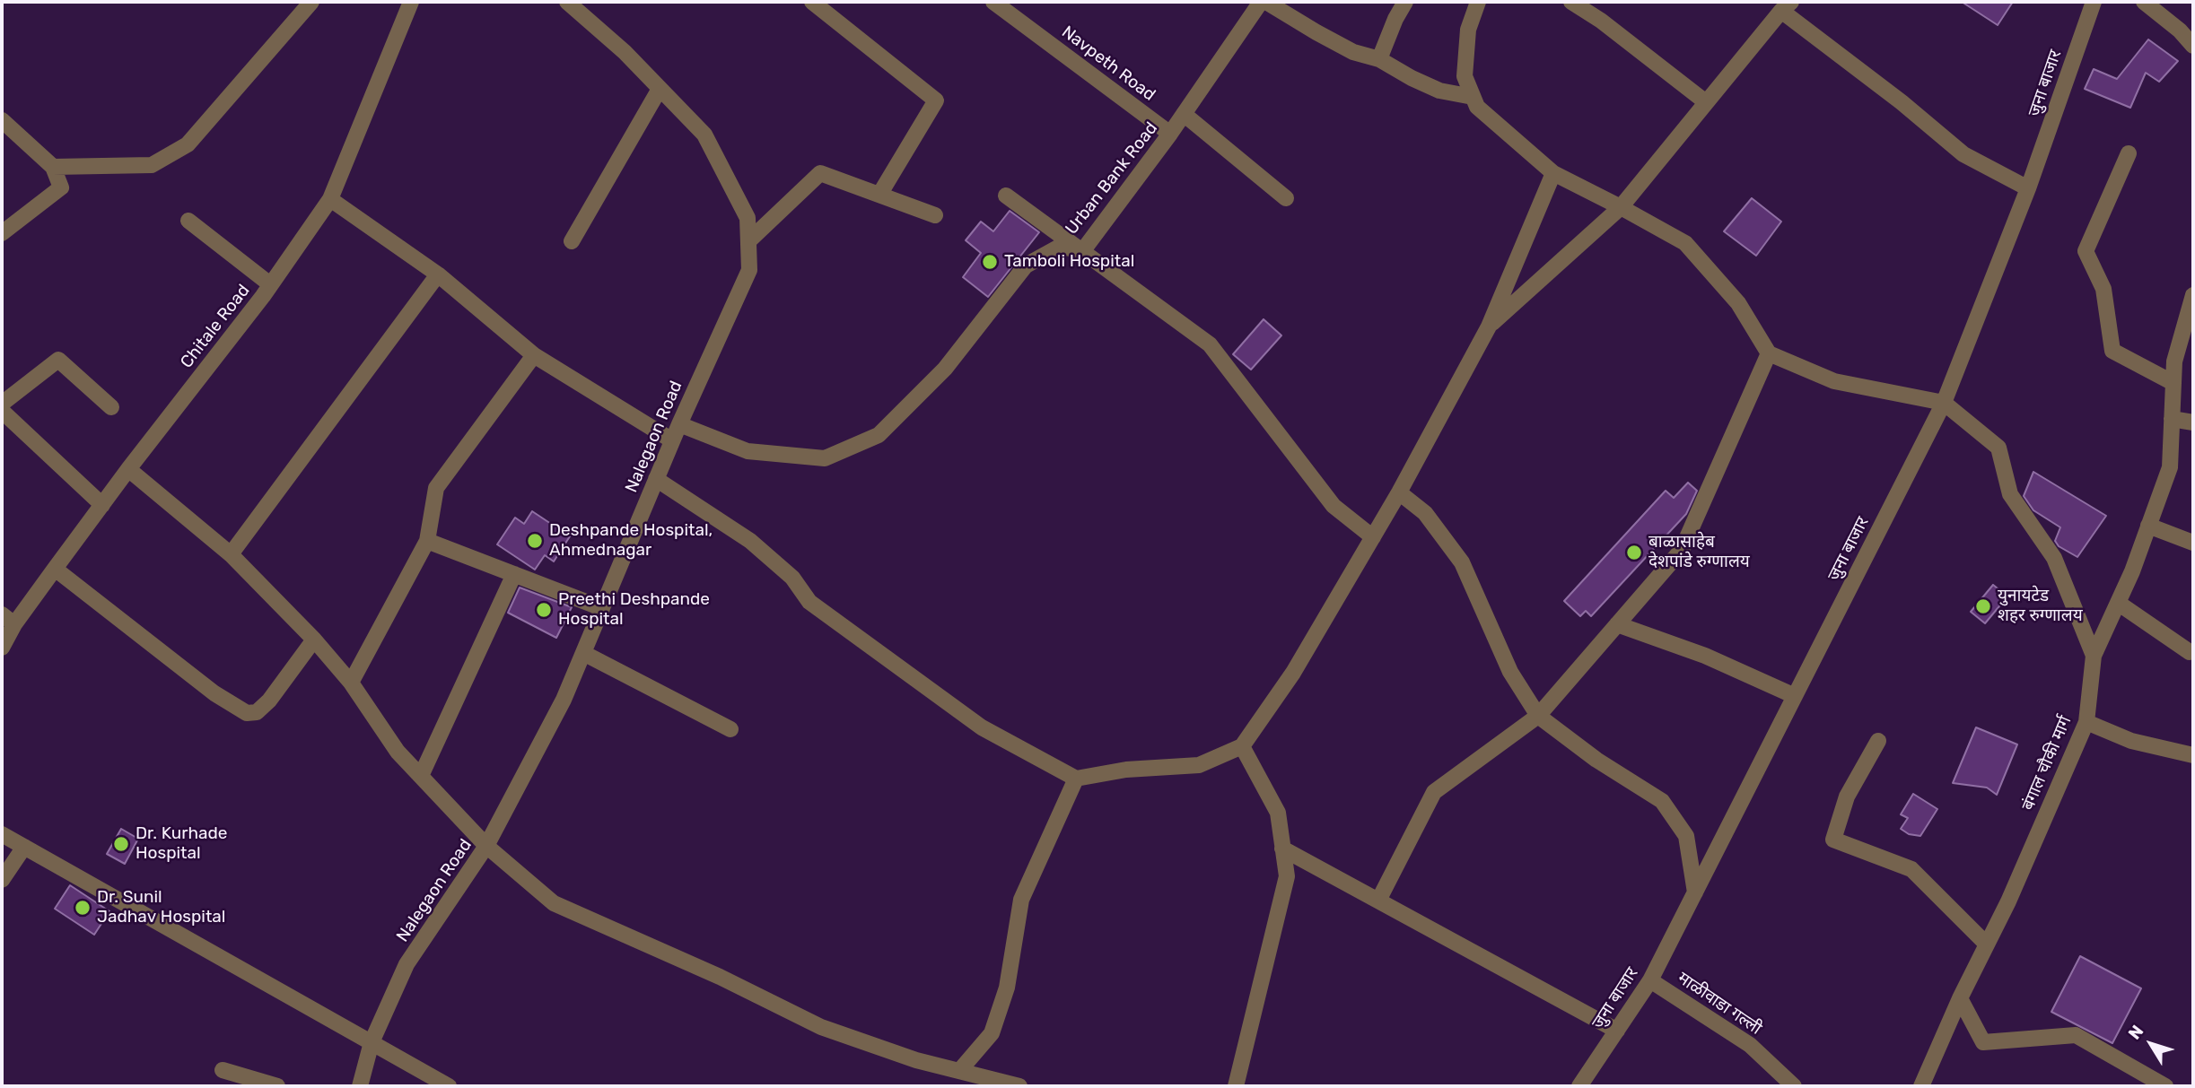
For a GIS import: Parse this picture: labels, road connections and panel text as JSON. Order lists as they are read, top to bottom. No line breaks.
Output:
{"streets":{"street":["Navpeth Road","जुना बाजार","Urban Bank Road","Chitale Road","Nalegaon Road","बंगाल चौकी मार्ग","माळीवाडा गल्ली"]},"crossings":[["Navpeth Road","Urban Bank Road"],["जुना बाजार","माळीवाडा गल्ली"],["Urban Bank Road","Nalegaon Road"]],"places":["Tamboli Hospital","Deshpande Hospital, Ahmednagar","बाळासाहेब देशपांडे रुग्णालय","युनायटेड शहर रुग्णालय","Preethi Deshpande Hospital","Dr. Kurhade Hospital","Dr. Sunil Jadhav Hospital"],"north":"top left"}
